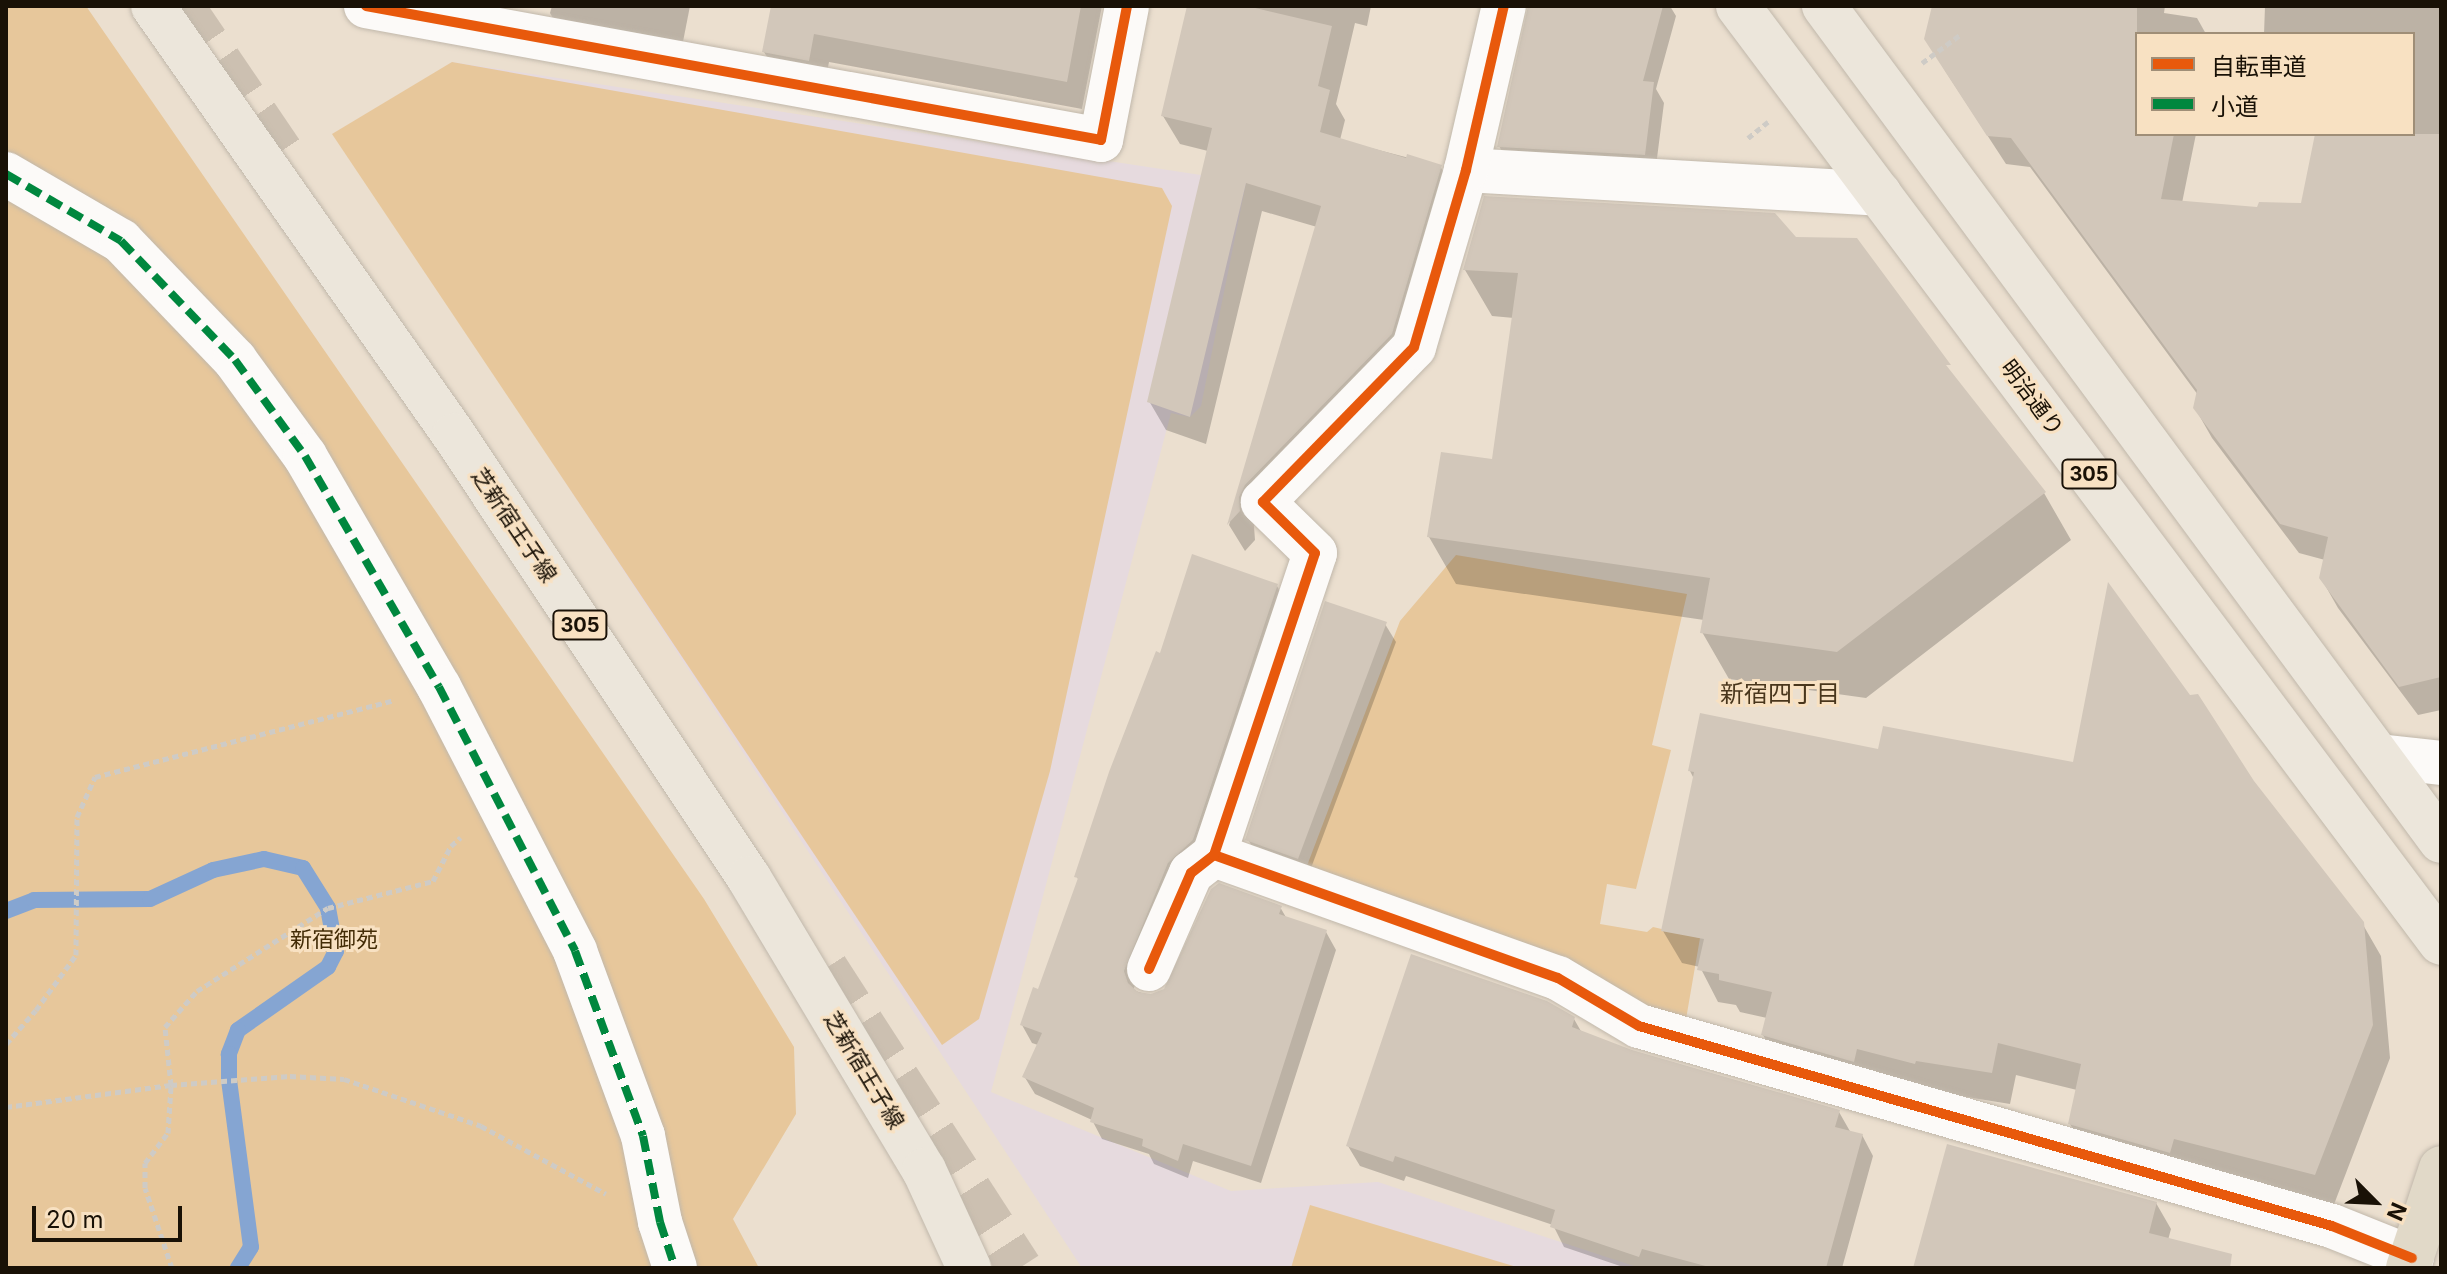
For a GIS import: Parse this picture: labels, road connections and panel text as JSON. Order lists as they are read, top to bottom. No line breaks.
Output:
{"streets":{"main road":["明治通り","305","芝新宿王子線"]},"districts":["新宿四丁目"],"parks":["新宿御苑"],"legend":["自転車道","小道"],"scale_bar":"20 m","north":"bottom right"}
